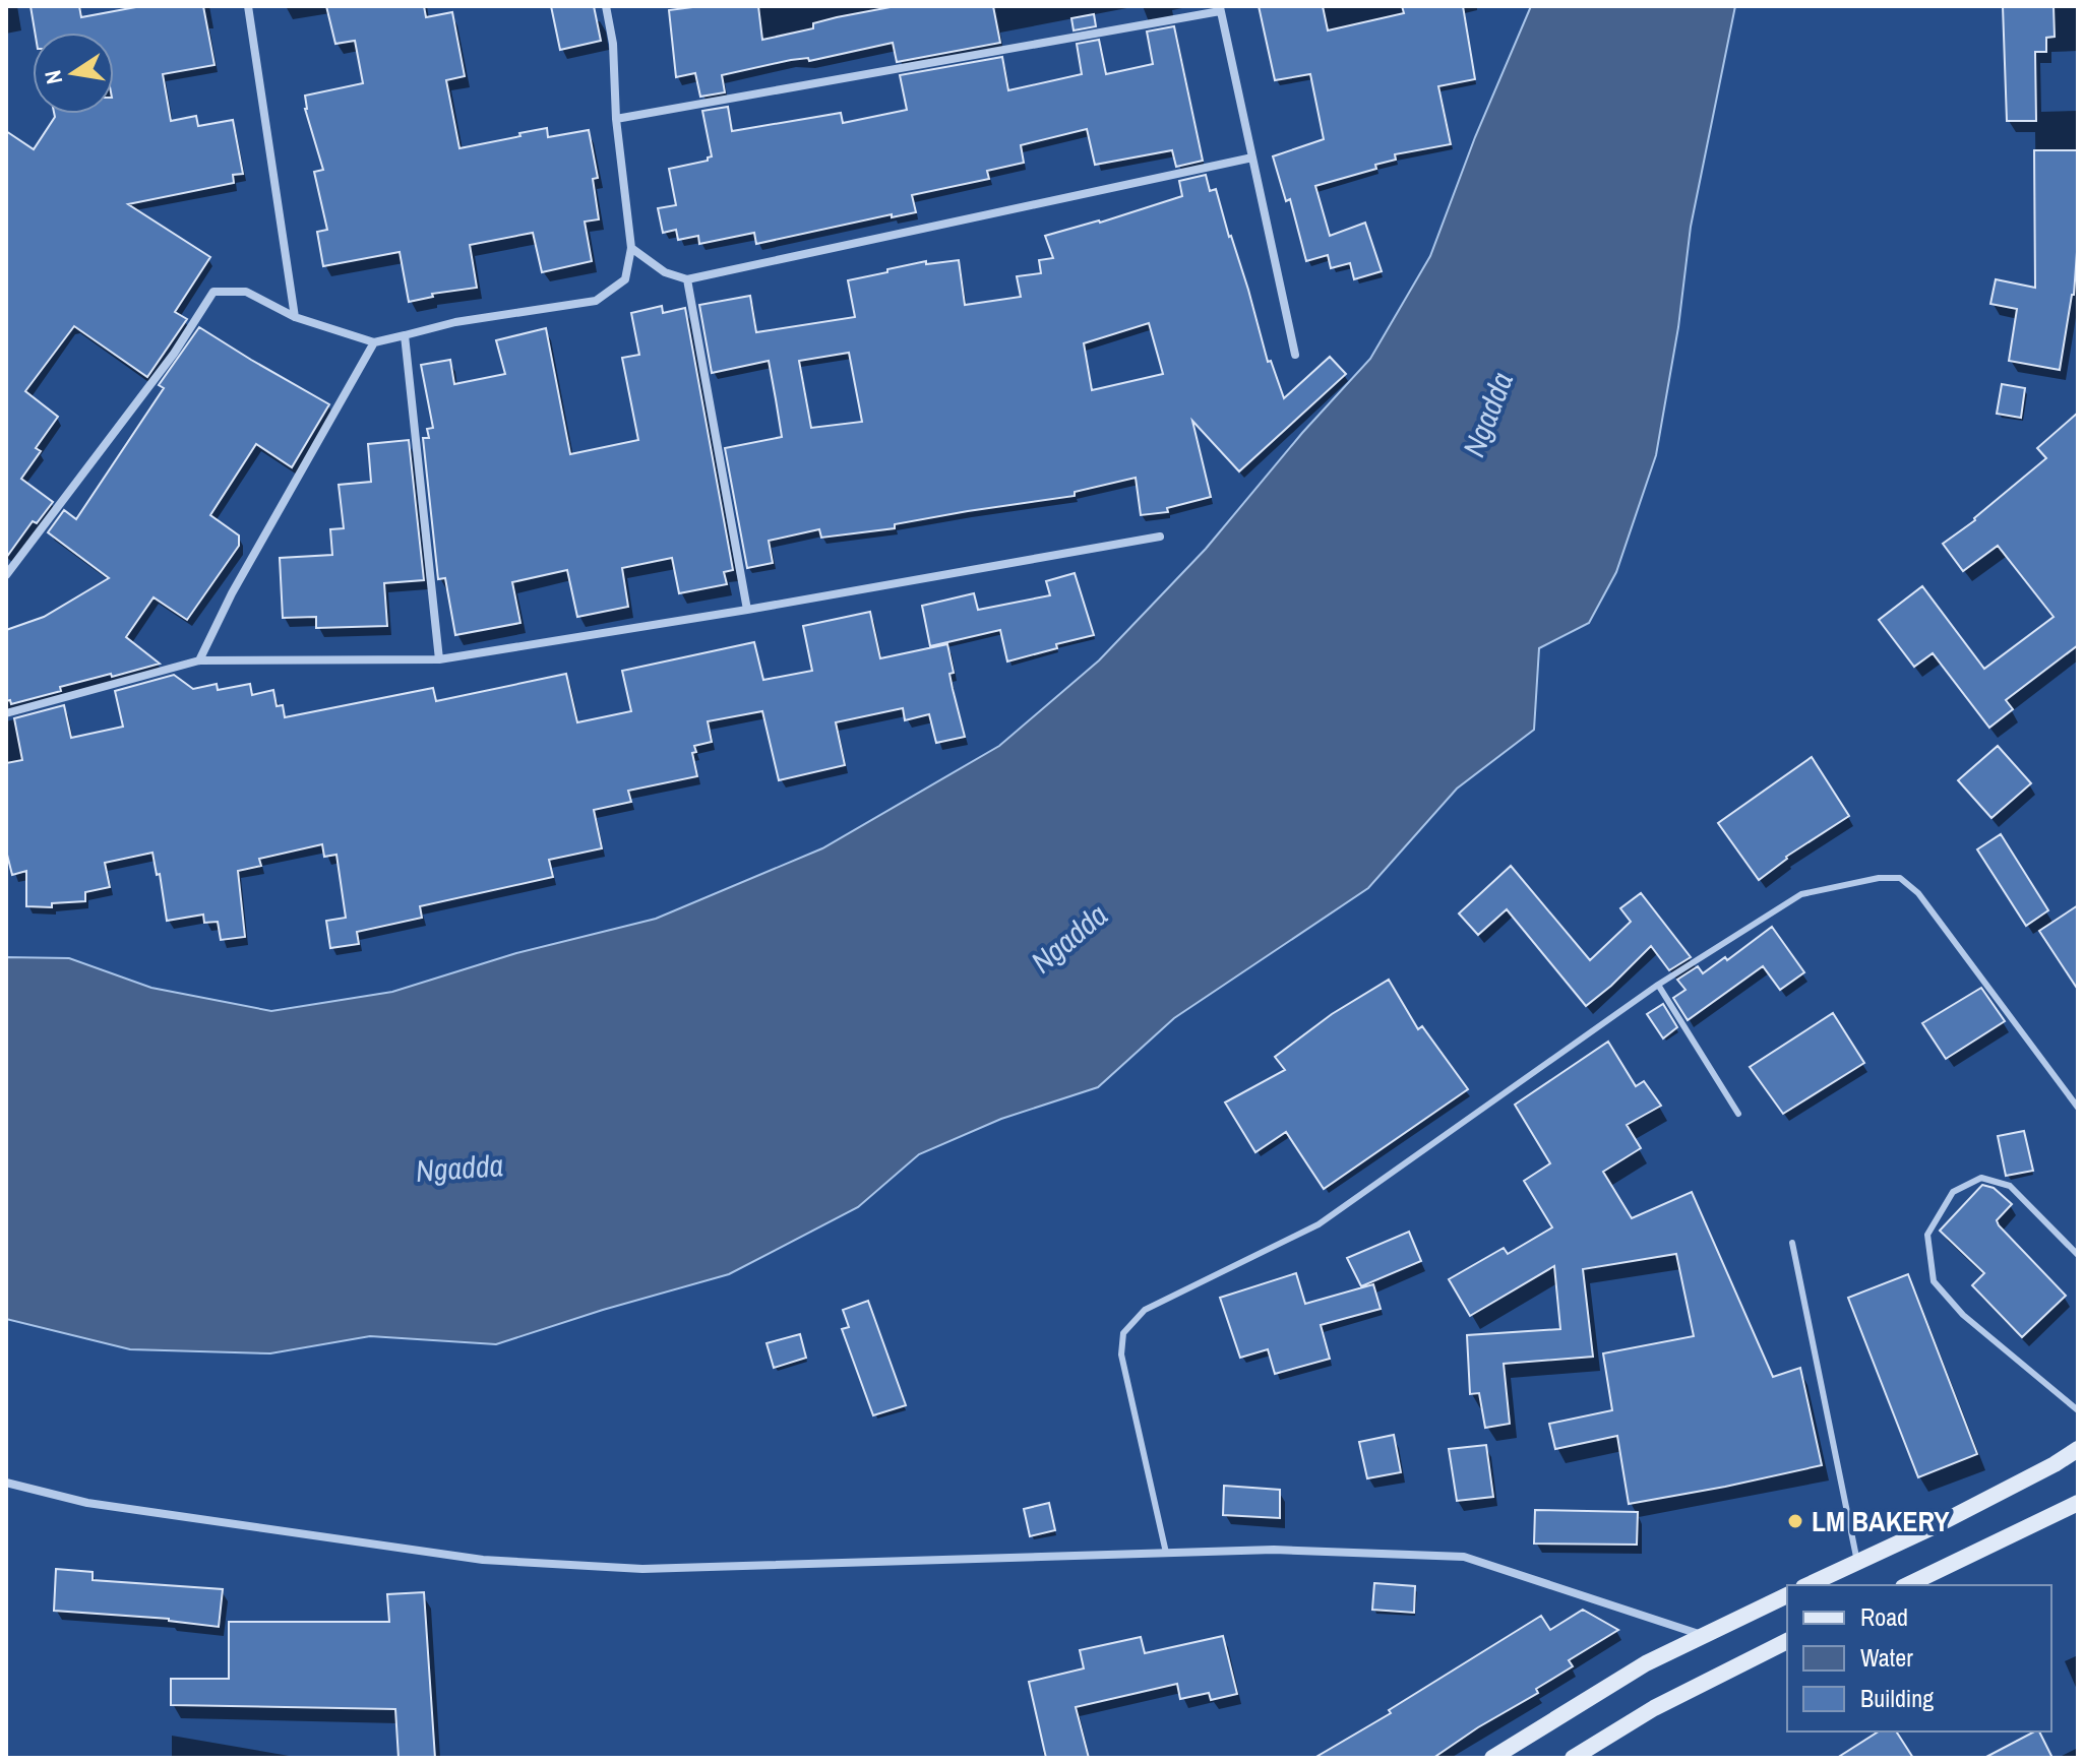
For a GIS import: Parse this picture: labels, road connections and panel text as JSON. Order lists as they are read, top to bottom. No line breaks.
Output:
{"water":["Ngadda"],"places":["LM BAKERY"],"legend":["Road","Water","Building"],"north":"left"}
